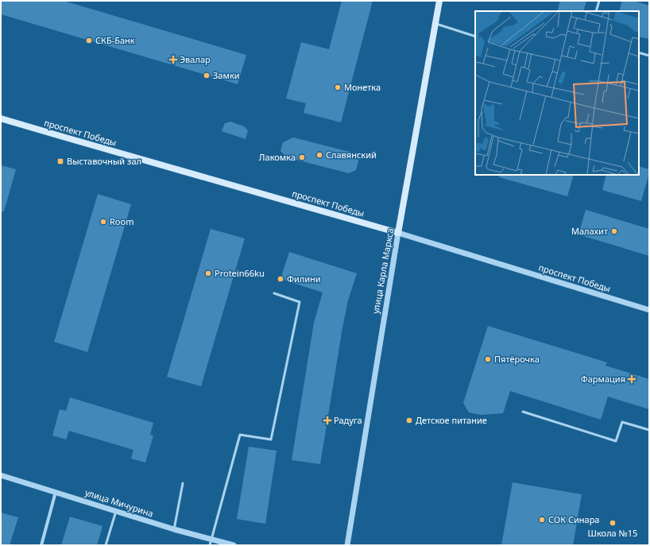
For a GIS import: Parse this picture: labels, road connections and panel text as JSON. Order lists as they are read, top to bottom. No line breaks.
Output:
{"streets":{"main road":["проспект Победы","улица Карла Маркса"],"street":["улица Мичурина"]},"crossings":[["проспект Победы","улица Карла Маркса"]],"places":{"other":["СКБ-Банк","Замки","Монетка","Славянский","Лакомка","Room","Малахит","Protein66ku","Филини","Пятёрочка","Детское питание","СОК Синара","Школа №15"],"health":["Эвалар","Фармация","Радуга"],"transit":["Выставочный зал"]}}
